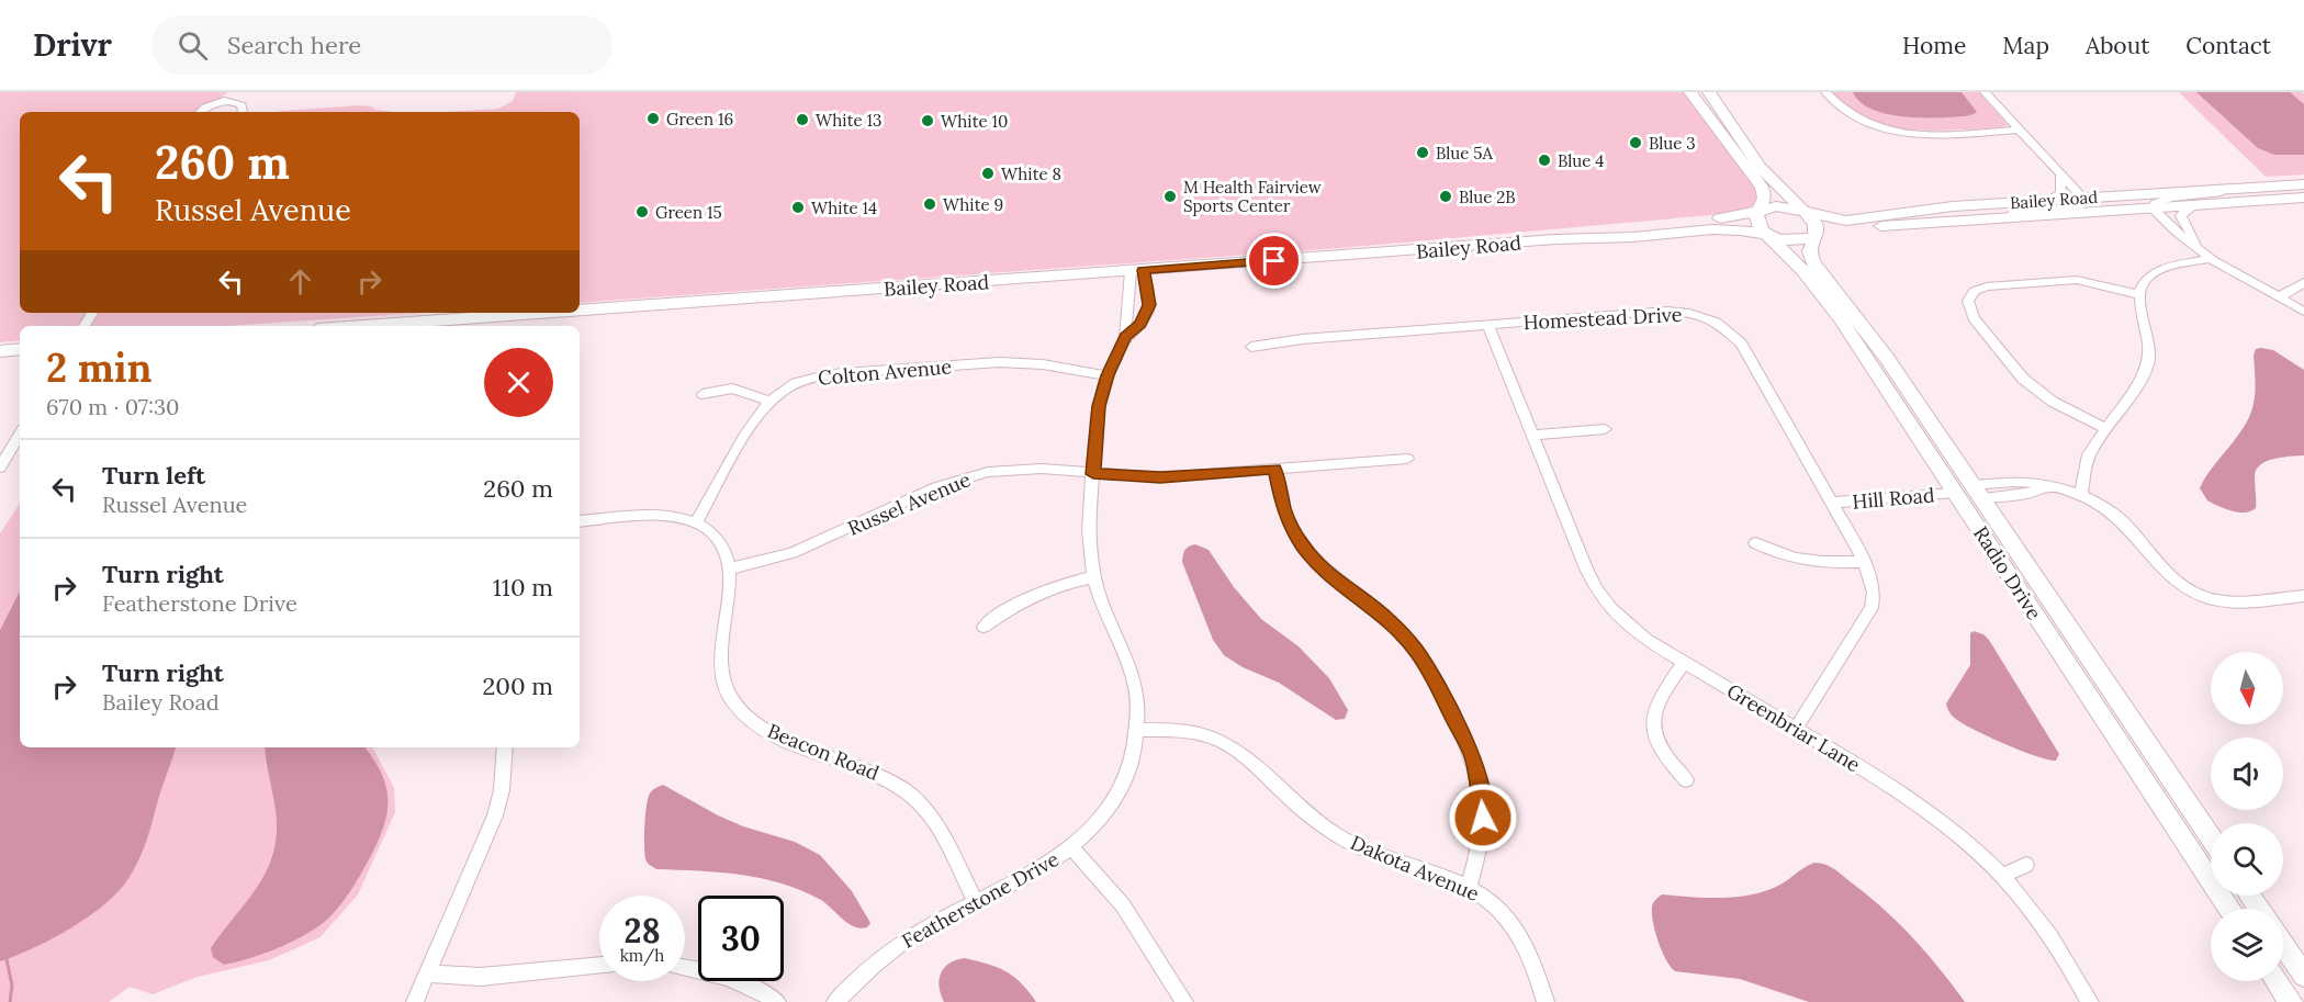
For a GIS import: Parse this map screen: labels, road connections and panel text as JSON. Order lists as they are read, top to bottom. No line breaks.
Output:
{"streets":{"main road":["Bailey Road","Radio Drive"],"street":["Homestead Drive","Colton Avenue","Hill Road","Russel Avenue","Greenbriar Lane","Beacon Road","Dakota Avenue","Featherstone Drive"]},"crossings":[["Bailey Road","Radio Drive"],["Bailey Road","Featherstone Drive"],["Homestead Drive","Hill Road"],["Homestead Drive","Greenbriar Lane"],["Colton Avenue","Featherstone Drive"],["Hill Road","Radio Drive"],["Russel Avenue","Beacon Road"],["Russel Avenue","Featherstone Drive"],["Beacon Road","Featherstone Drive"],["Dakota Avenue","Featherstone Drive"]],"places":["Green 16","White 13","White 10","Blue 3","Blue 5A","Blue 4","White 8","M Health Fairview Sports Center","Blue 2B","White 9","White 14","Green 15"],"north":"bottom","page":{"header":"Drivr","search":"Search here","nav":["Home","Map","About","Contact"],"turn":["260 m","Russel Avenue"],"heading":["2 min","670 m · 07:30"],"list":[{"name":"Turn left","note":"Russel Avenue","value":"260 m"},{"name":"Turn right","note":"Featherstone Drive","value":"110 m"},{"name":"Turn right","note":"Bailey Road","value":"200 m"}],"speed":"28 km/h","limit":"30"}}
